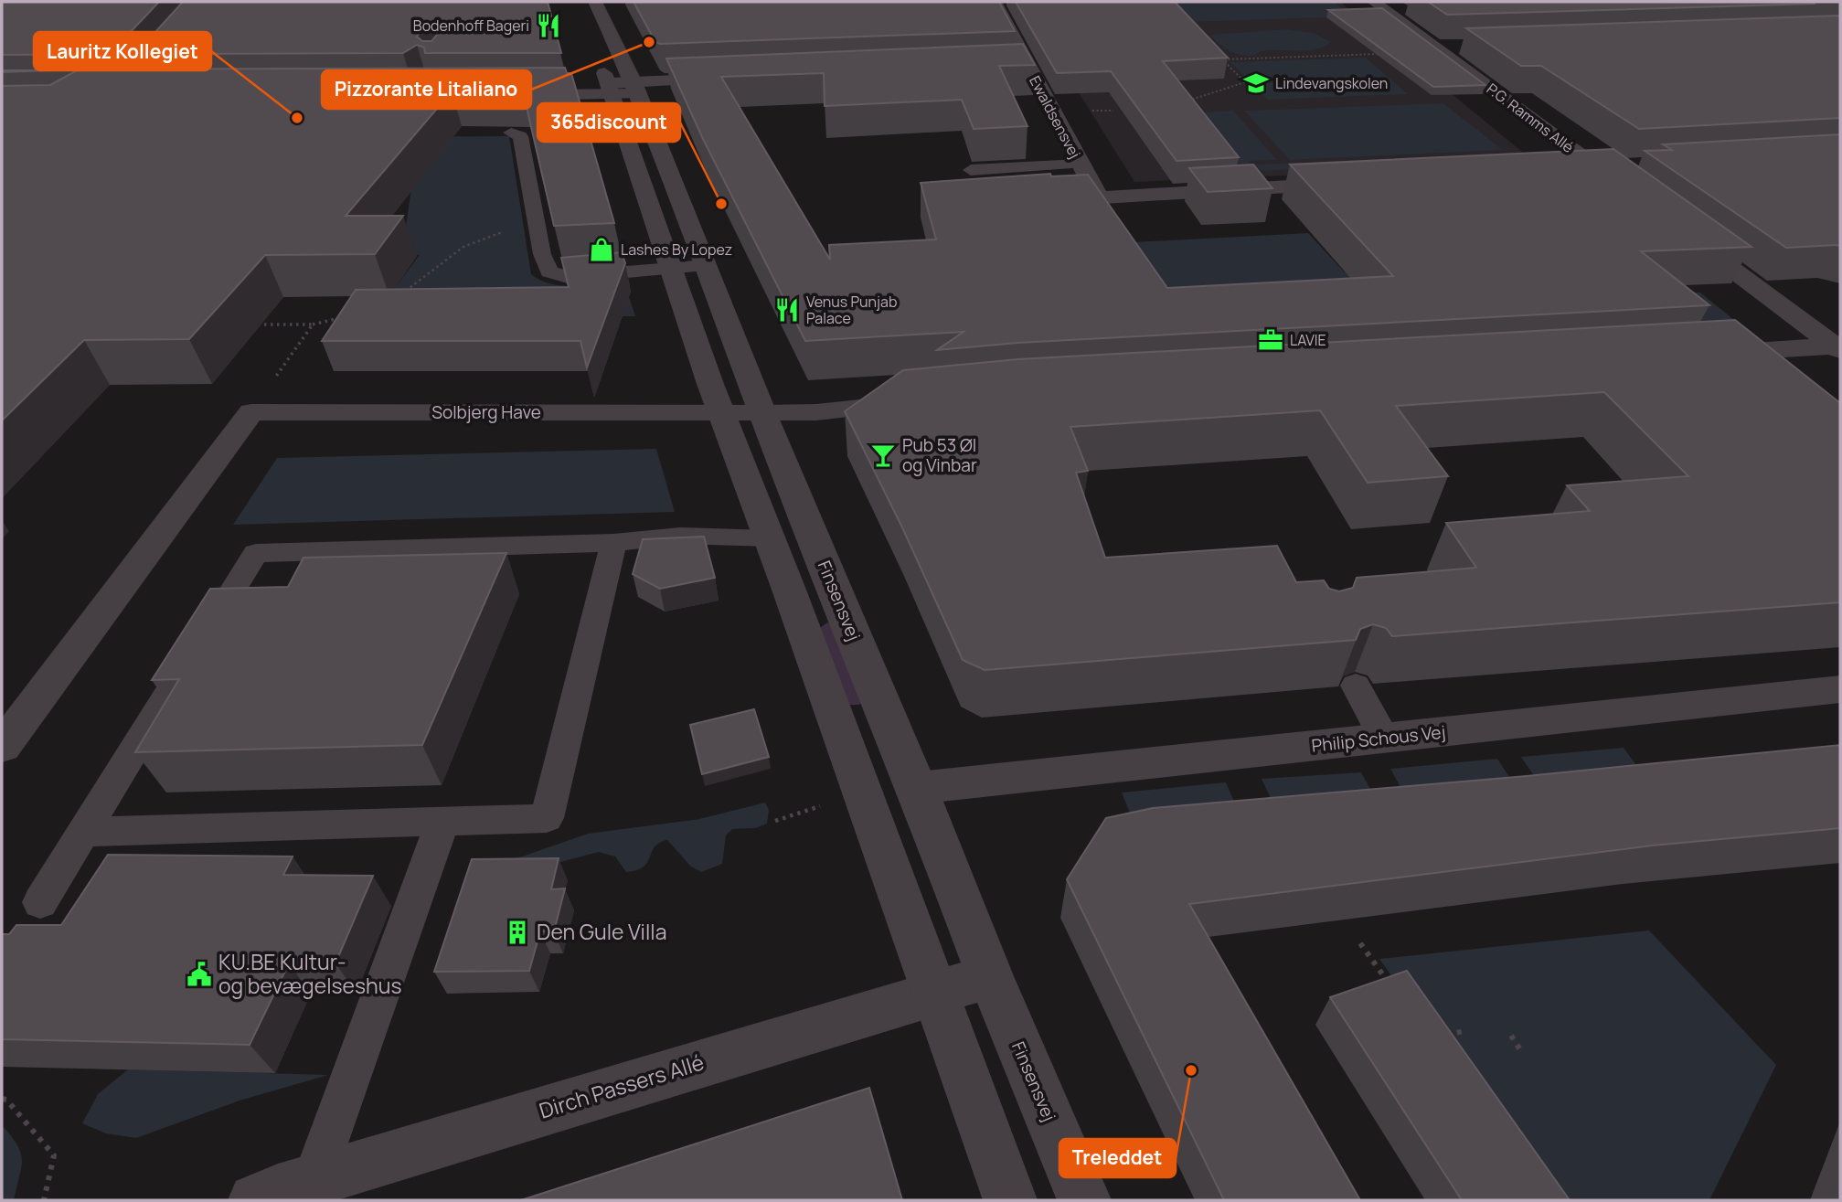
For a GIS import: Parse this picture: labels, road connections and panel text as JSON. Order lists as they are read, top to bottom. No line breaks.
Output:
{"streets":{"street":["Ewaldsensvej","P.G. Ramms Allé","Solbjerg Have","Finsensvej","Philip Schous Vej","Dirch Passers Allé"]},"crossings":[["Solbjerg Have","Finsensvej"],["Finsensvej","Philip Schous Vej"],["Finsensvej","Dirch Passers Allé"]],"places":{"restaurant":["Bodenhoff Bageri","Venus Punjab Palace"],"other":["Pizzorante Litaliano","Lauritz Kollegiet","365discount","Treleddet"],"school or university":["Lindevangskolen"],"shop":["Lashes By Lopez"],"office":["LAVIE"],"bar":["Pub 53 Øl og Vinbar"],"building":["Den Gule Villa"],"public building":["KU.BE Kultur- og bevægelseshus"]}}
